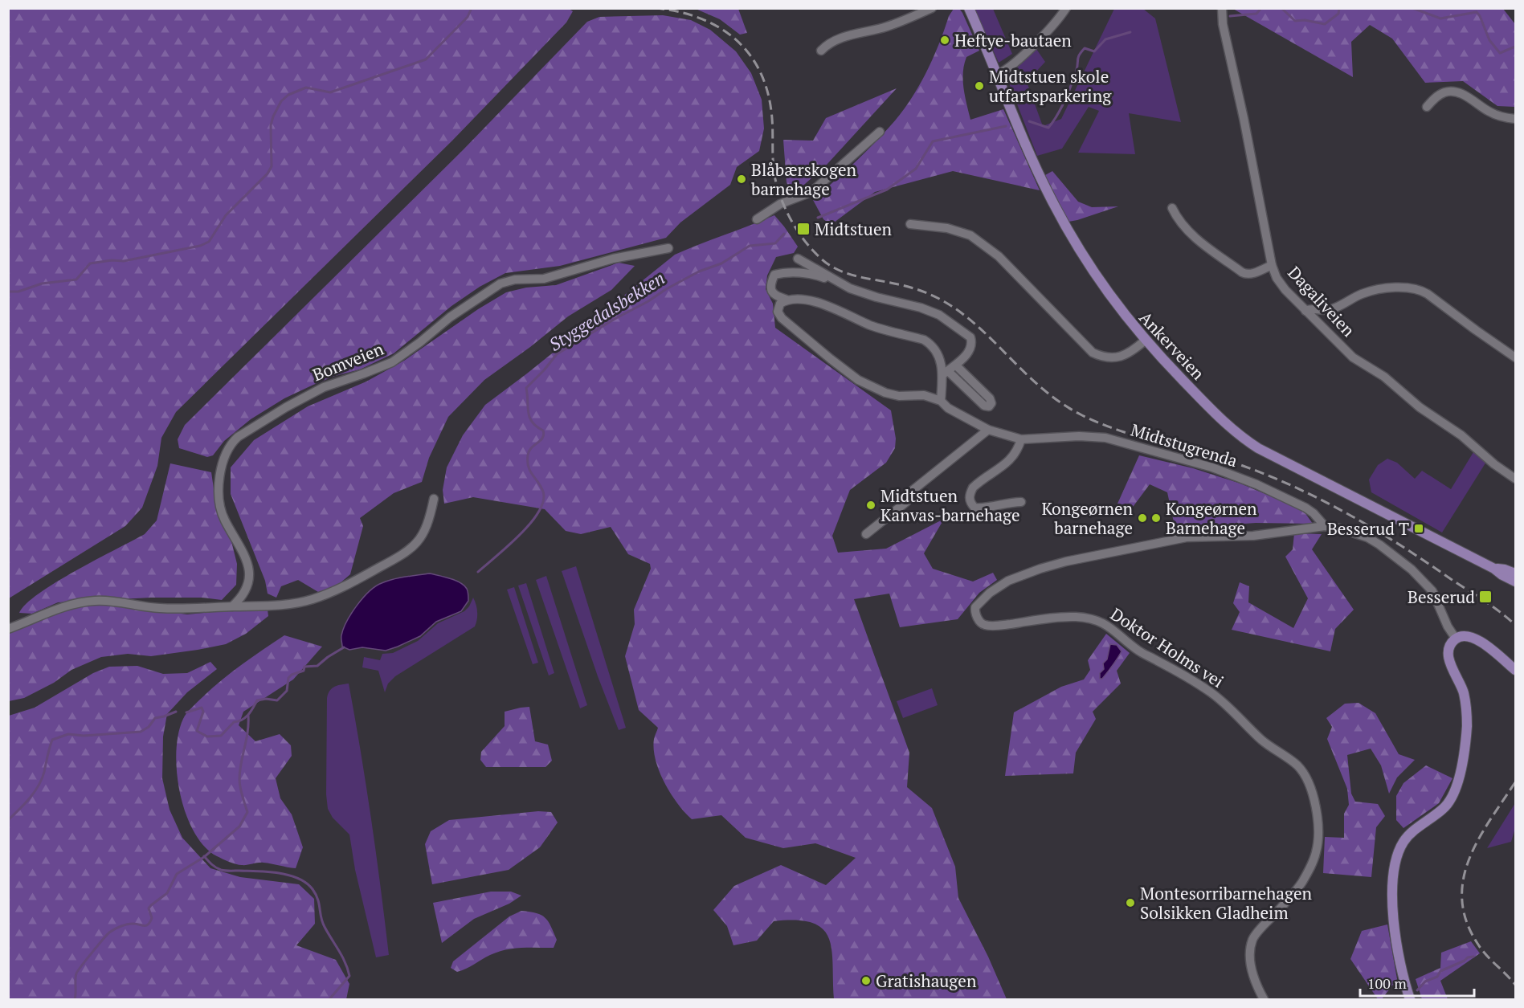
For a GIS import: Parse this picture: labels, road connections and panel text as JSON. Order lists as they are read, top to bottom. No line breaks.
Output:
{"streets":{"main road":["Ankerveien"],"street":["Dagaliveien","Bomveien","Midtstugrenda","Doktor Holms vei"]},"crossings":[["Midtstugrenda","Doktor Holms vei"]],"water":["Styggedalsbekken"],"places":{"other":["Heftye-bautaen","Midtstuen skole utfartsparkering","Blåbærskogen barnehage","Midtstuen Kanvas-barnehage","Kongeørnen barnehage","Kongeørnen Barnehage","Montesorribarnehagen Solsikken Gladheim","Gratishaugen"],"transit":["Midtstuen","Besserud T","Besserud"]},"scale_bar":"100 m"}
